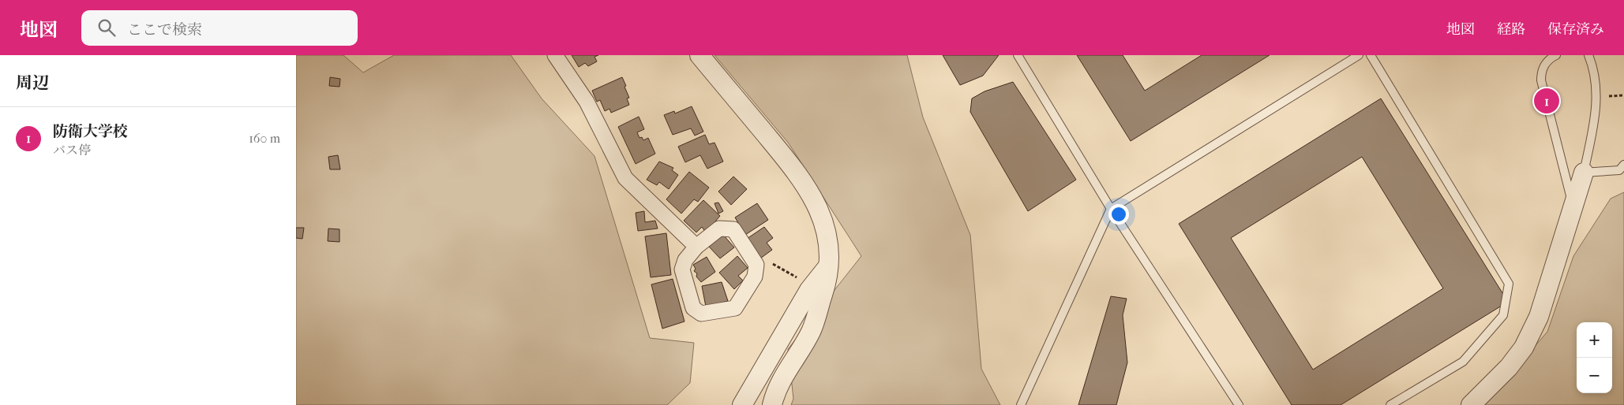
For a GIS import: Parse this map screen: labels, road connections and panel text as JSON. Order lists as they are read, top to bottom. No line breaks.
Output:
{"page":{"header":"地図","search":"ここで検索","nav":["地図","経路","保存済み"],"heading":"周辺","pins":"1","list":[{"mark":"1","name":"防衛大学校","note":"バス停","value":"160 m"}],"map_buttons":["+","−"]}}
